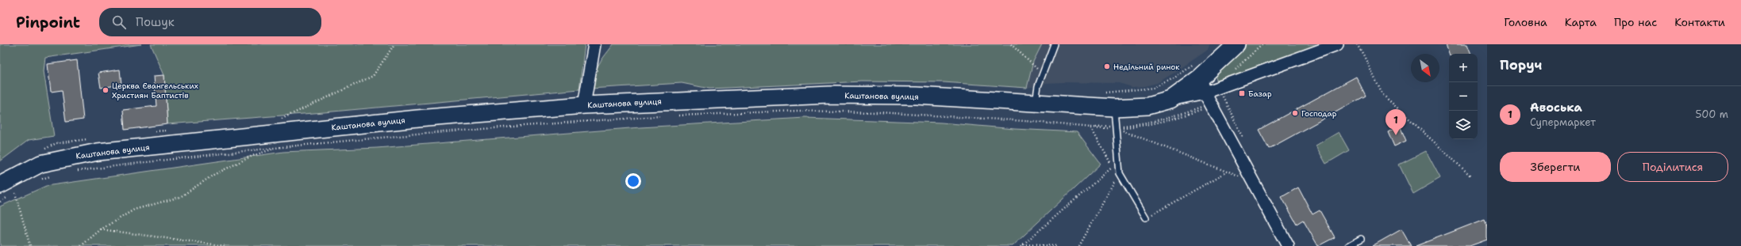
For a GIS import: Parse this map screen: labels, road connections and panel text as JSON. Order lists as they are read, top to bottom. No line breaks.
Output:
{"streets":{"main road":["Каштанова вулиця"]},"places":{"other":["Недільний ринок","Церква Євангельських Християн Баптистів","Господар"],"transit":["Базар"]},"north":"bottom right","page":{"header":"Pinpoint","search":"Пошук","nav":["Головна","Карта","Про нас","Контакти"],"heading":"Поруч","map_buttons":["+","−"],"list":[{"mark":"1","name":"Авоська","note":"Супермаркет","value":"500 m"}],"pins":"1","buttons":["Зберегти","Поділитися"]}}
